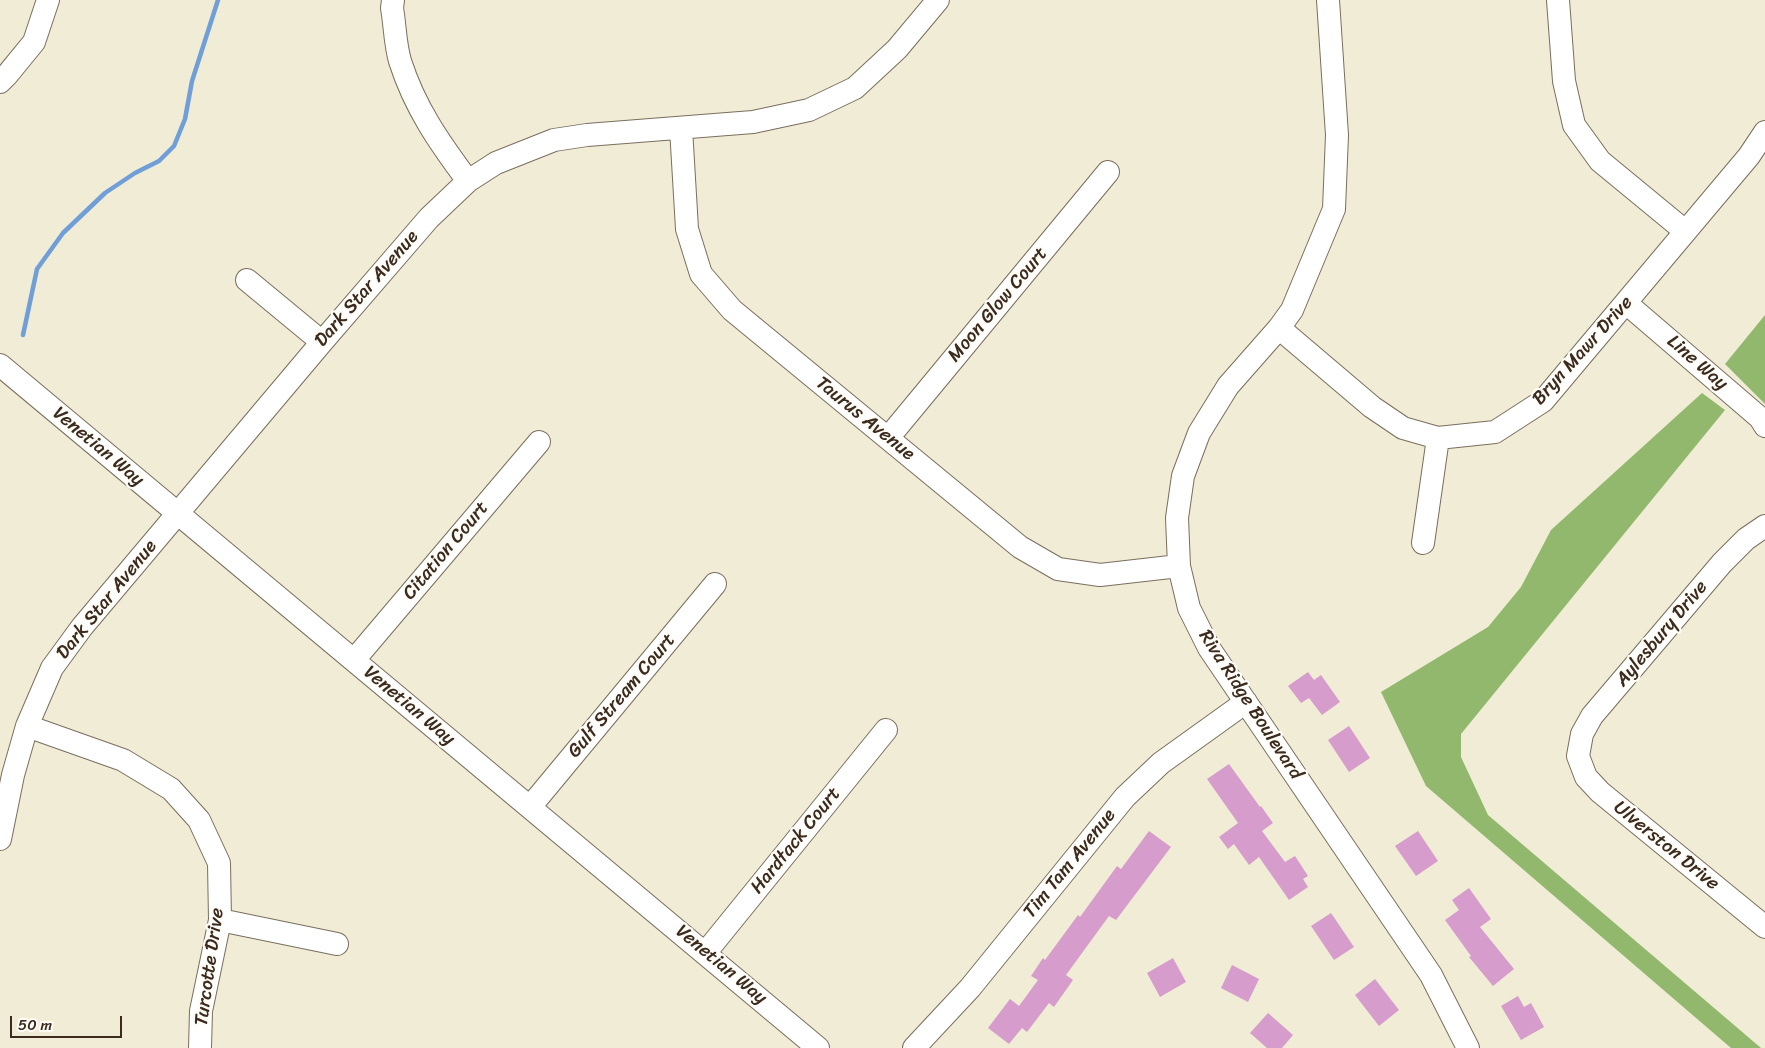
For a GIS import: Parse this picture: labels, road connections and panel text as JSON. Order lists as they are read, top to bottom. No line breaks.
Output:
{"streets":{"street":["Dark Star Avenue","Moon Glow Court","Bryn Mawr Drive","Line Way","Taurus Avenue","Venetian Way","Citation Court","Aylesbury Drive","Gulf Stream Court","Riva Ridge Boulevard","Hardtack Court","Ulverston Drive","Tim Tam Avenue","Turcotte Drive"]},"crossings":[["Dark Star Avenue","Taurus Avenue"],["Dark Star Avenue","Venetian Way"],["Dark Star Avenue","Turcotte Drive"],["Moon Glow Court","Taurus Avenue"],["Bryn Mawr Drive","Line Way"],["Bryn Mawr Drive","Riva Ridge Boulevard"],["Taurus Avenue","Riva Ridge Boulevard"],["Venetian Way","Citation Court"],["Venetian Way","Gulf Stream Court"],["Venetian Way","Hardtack Court"],["Aylesbury Drive","Ulverston Drive"],["Riva Ridge Boulevard","Tim Tam Avenue"]],"scale_bar":"50 m"}
